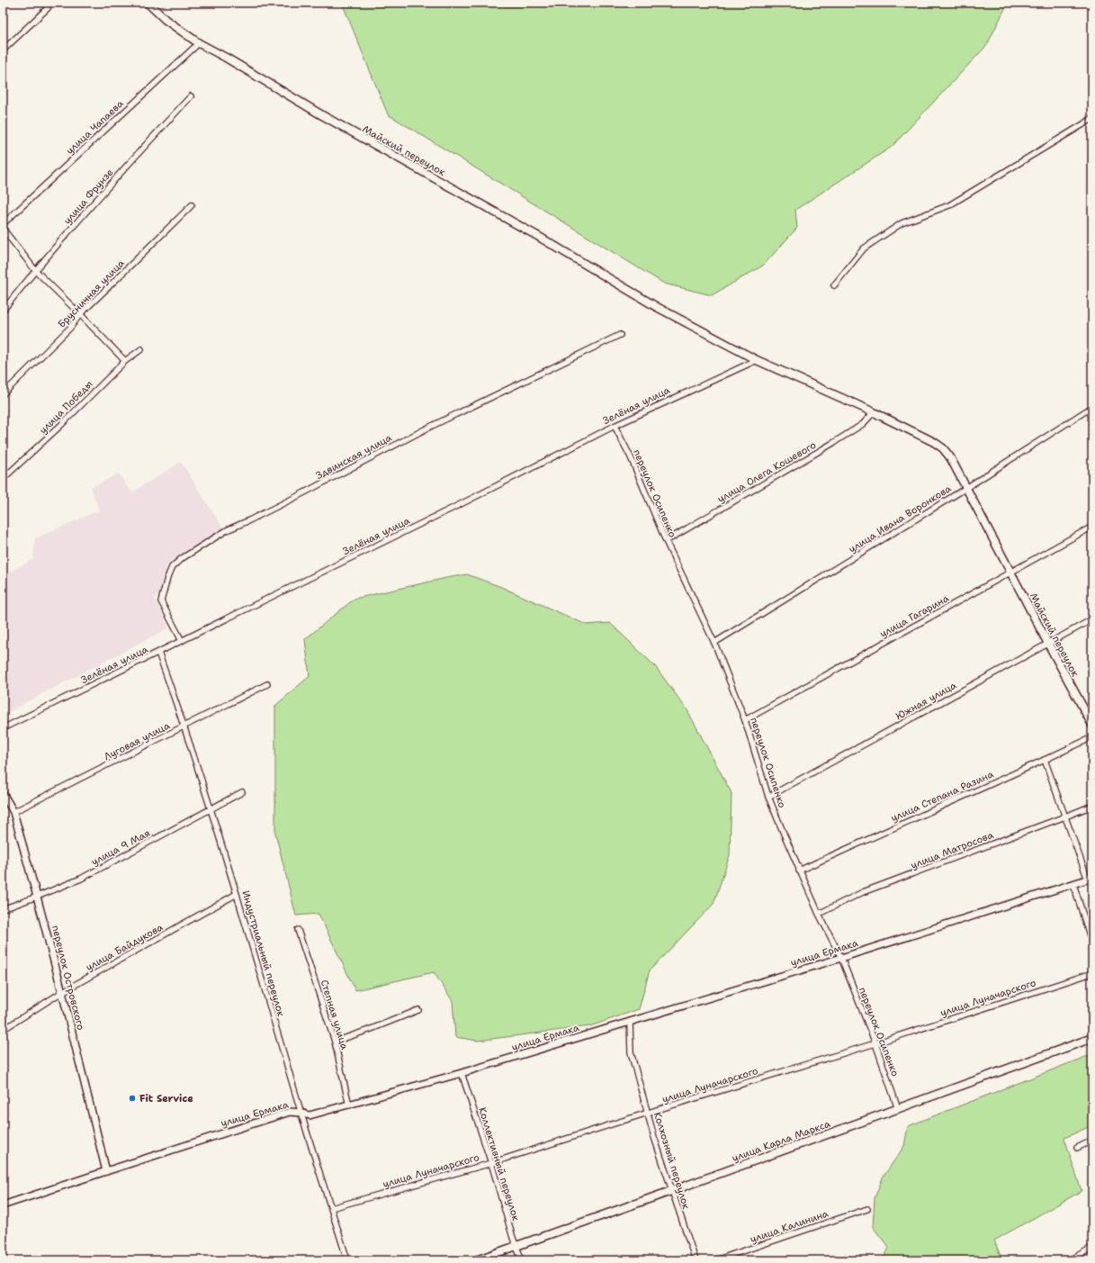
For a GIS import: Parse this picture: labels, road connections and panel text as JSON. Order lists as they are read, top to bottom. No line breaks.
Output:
{"streets":{"main road":["Майский переулок","улица Карла Маркса"],"street":["улица Чапаева","улица Фрунзе","Брусничная улица","Зелёная улица","улица Победы","Здвинская улица","улица Олега Кошевого","переулок Осипенко","улица Ивана Воронкова","улица Гагарина","Южная улица","Луговая улица","улица Степана Разина","улица 9 Мая","улица Матросова","улица Байдукова","улица Ермака","Индустриальный переулок","переулок Островского","улица Луначарского","Степная улица","Колхозный переулок","Коллективный переулок","улица Калинина"]},"crossings":[["улица Чапаева","Майский переулок"],["Майский переулок","Зелёная улица"],["Майский переулок","улица Олега Кошевого"],["Майский переулок","улица Ивана Воронкова"],["Майский переулок","улица Гагарина"],["Майский переулок","Южная улица"],["Зелёная улица","Здвинская улица"],["Зелёная улица","переулок Осипенко"],["Зелёная улица","Индустриальный переулок"],["улица Олега Кошевого","переулок Осипенко"],["переулок Осипенко","улица Ивана Воронкова"],["переулок Осипенко","улица Гагарина"],["переулок Осипенко","Южная улица"],["переулок Осипенко","улица Степана Разина"],["переулок Осипенко","улица Матросова"],["переулок Осипенко","улица Ермака"],["переулок Осипенко","улица Луначарского"],["переулок Осипенко","улица Карла Маркса"],["Луговая улица","Индустриальный переулок"],["Луговая улица","переулок Островского"],["улица 9 Мая","Индустриальный переулок"],["улица 9 Мая","переулок Островского"],["улица Байдукова","Индустриальный переулок"],["улица Байдукова","переулок Островского"],["улица Ермака","Индустриальный переулок"],["улица Ермака","переулок Островского"],["улица Ермака","Степная улица"],["улица Ермака","Колхозный переулок"],["улица Ермака","Коллективный переулок"],["Индустриальный переулок","улица Луначарского"],["улица Луначарского","Колхозный переулок"],["улица Луначарского","Коллективный переулок"],["улица Карла Маркса","Колхозный переулок"],["улица Карла Маркса","Коллективный переулок"]],"places":["Fit Service"]}
